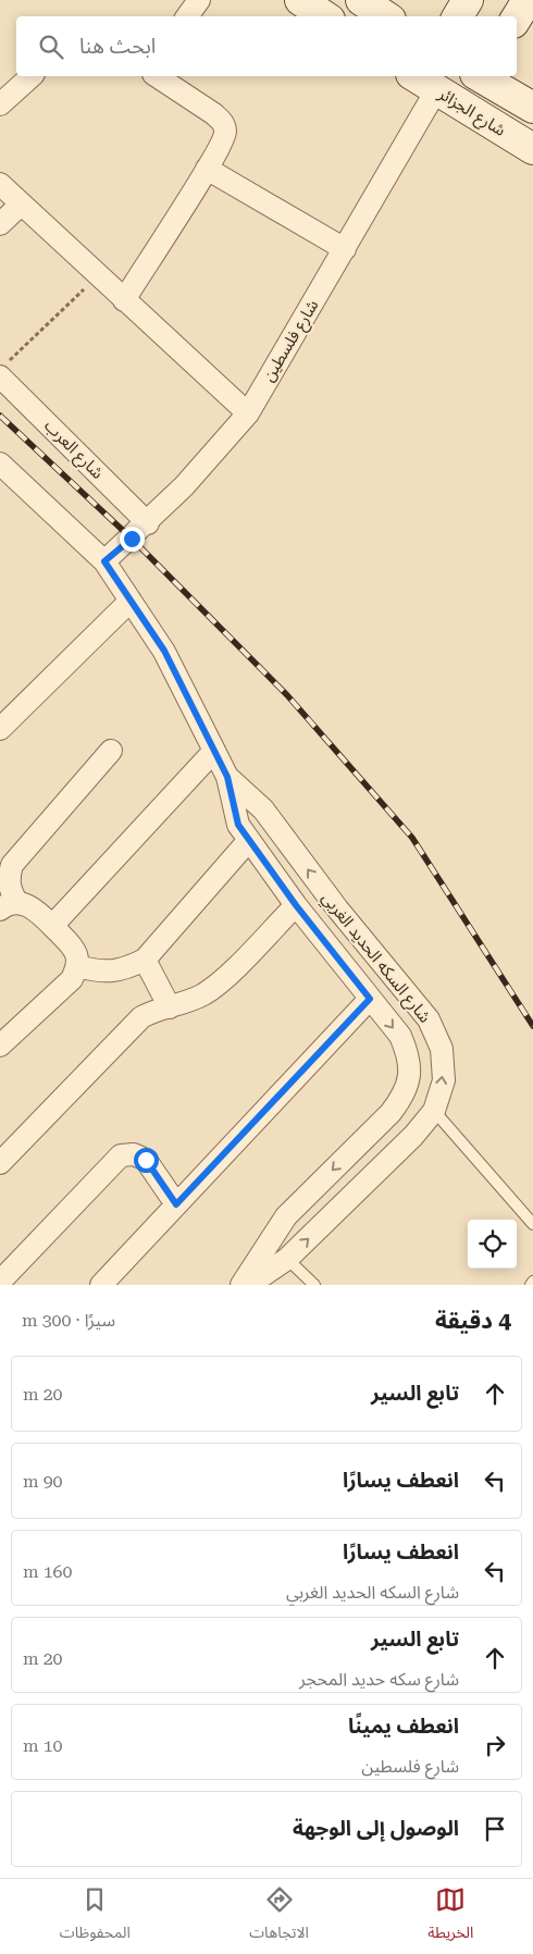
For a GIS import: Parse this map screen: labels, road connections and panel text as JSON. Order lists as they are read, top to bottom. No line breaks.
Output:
{"streets":{"street":["شارع الجزائر","شارع فلسطين","شارع العرب","شارع السكه الحديد الغربي"]},"crossings":[["شارع الجزائر","شارع فلسطين"],["شارع فلسطين","شارع العرب"],["شارع فلسطين","شارع السكه الحديد الغربي"]],"page":{"search":"ابحث هنا","heading":["4 دقيقة","سيرًا · 300 m"],"list":[["تابع السير","20 m"],["انعطف يسارًا","90 m"],["انعطف يسارًا","شارع السكه الحديد الغربي","160 m"],["تابع السير","شارع سكه حديد المحجر","20 m"],["انعطف يمينًا","شارع فلسطين","10 m"],"الوصول إلى الوجهة"],"nav":["الخريطة","الاتجاهات","المحفوظات"]}}
